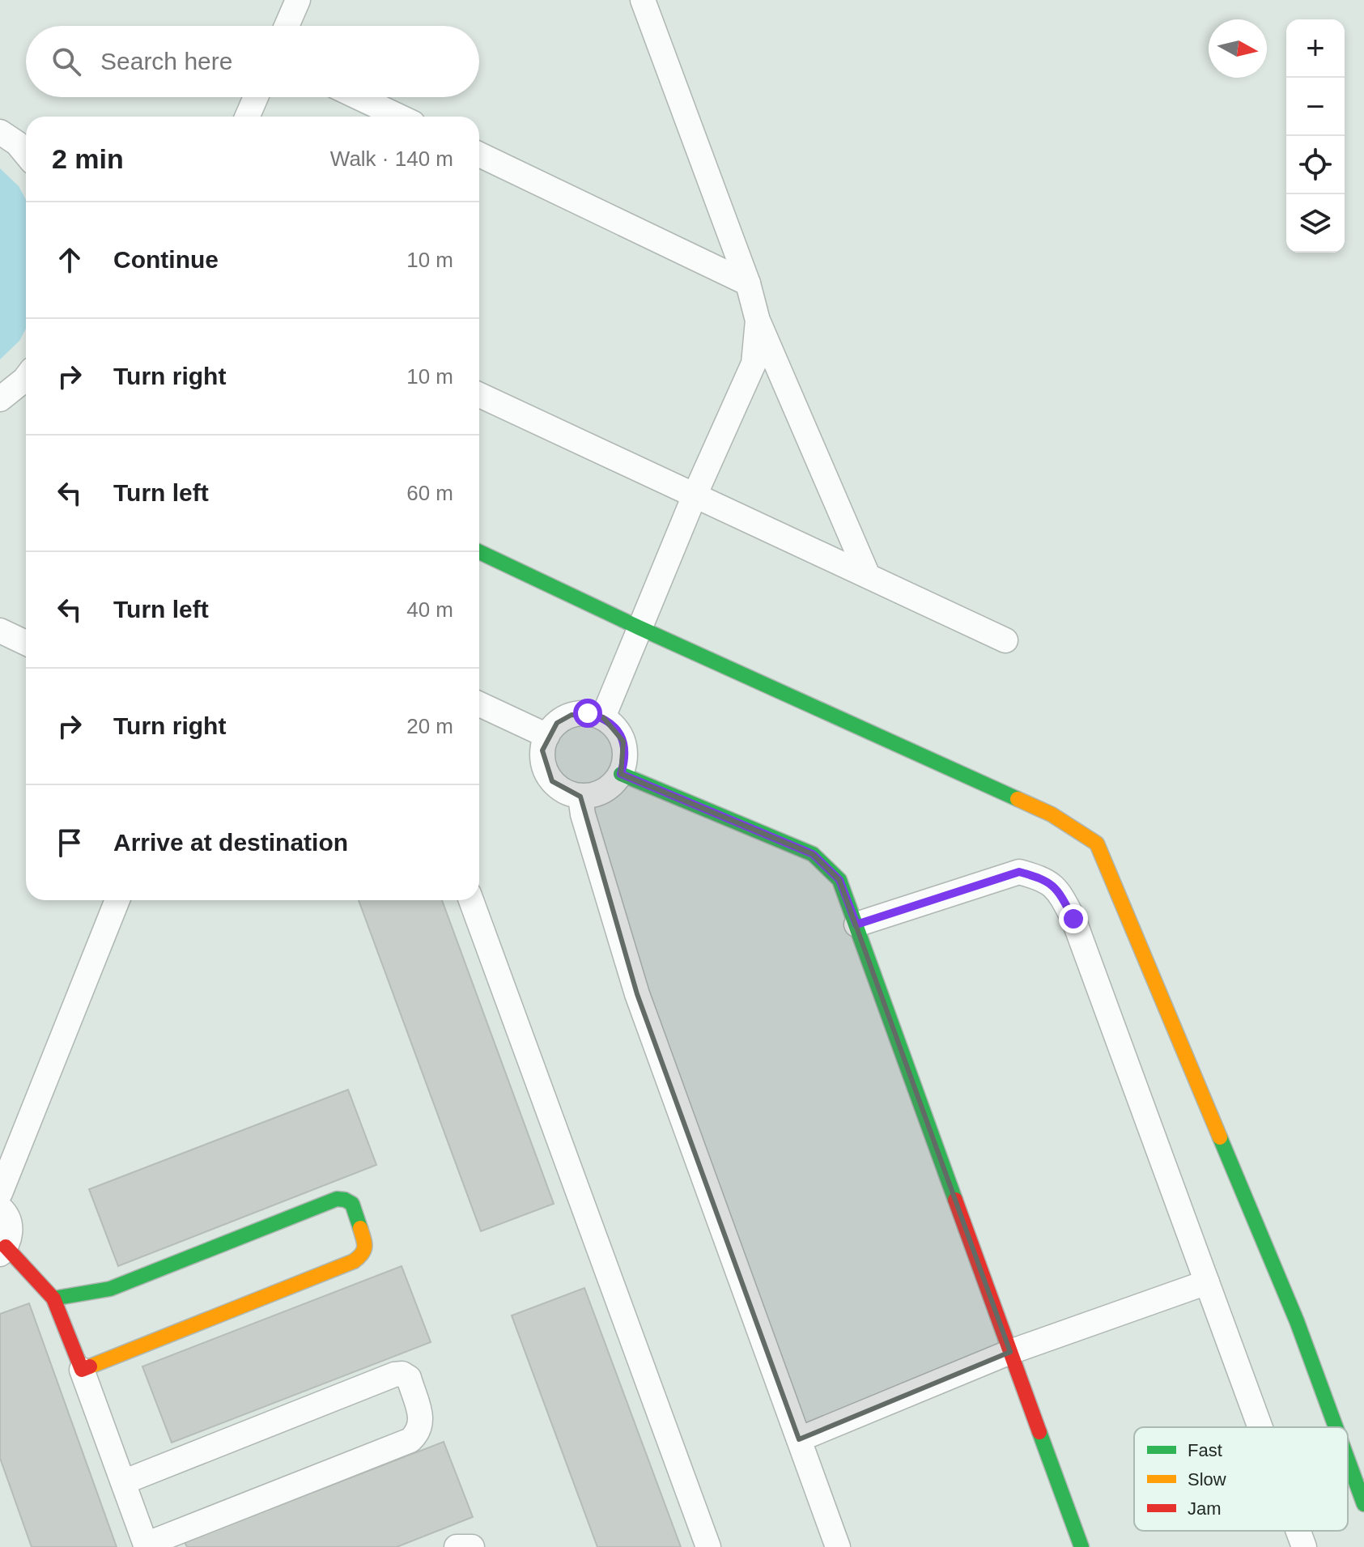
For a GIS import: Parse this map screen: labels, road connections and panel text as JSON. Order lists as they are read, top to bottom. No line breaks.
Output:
{"legend":["Fast","Slow","Jam"],"north":"right","page":{"map_buttons":["+","−"],"search":"Search here","heading":["2 min","Walk · 140 m"],"list":[["Continue","10 m"],["Turn right","10 m"],["Turn left","60 m"],["Turn left","40 m"],["Turn right","20 m"],"Arrive at destination"]}}
